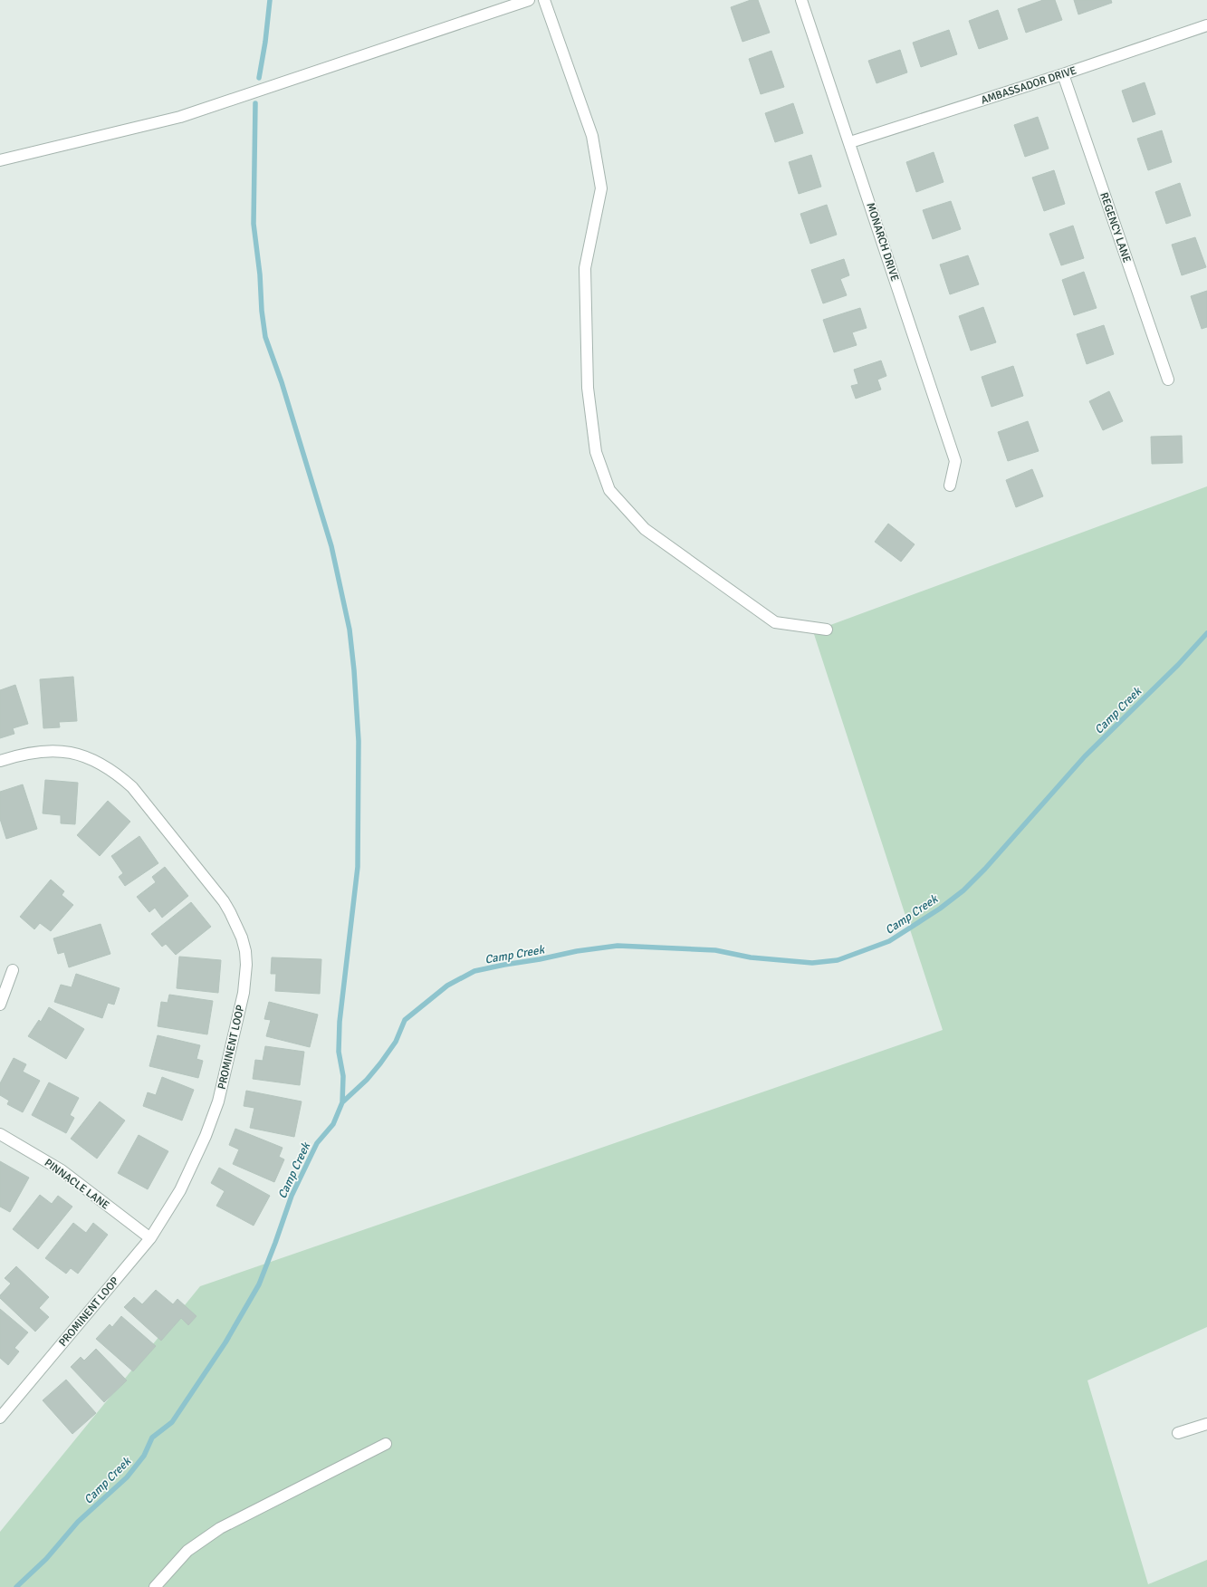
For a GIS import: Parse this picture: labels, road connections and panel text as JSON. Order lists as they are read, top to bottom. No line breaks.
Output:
{"streets":{"street":["AMBASSADOR DRIVE","REGENCY LANE","MONARCH DRIVE","PROMINENT LOOP","PINNACLE LANE"]},"crossings":[["AMBASSADOR DRIVE","REGENCY LANE"],["AMBASSADOR DRIVE","MONARCH DRIVE"],["PROMINENT LOOP","PINNACLE LANE"]],"water":["Camp Creek"]}
